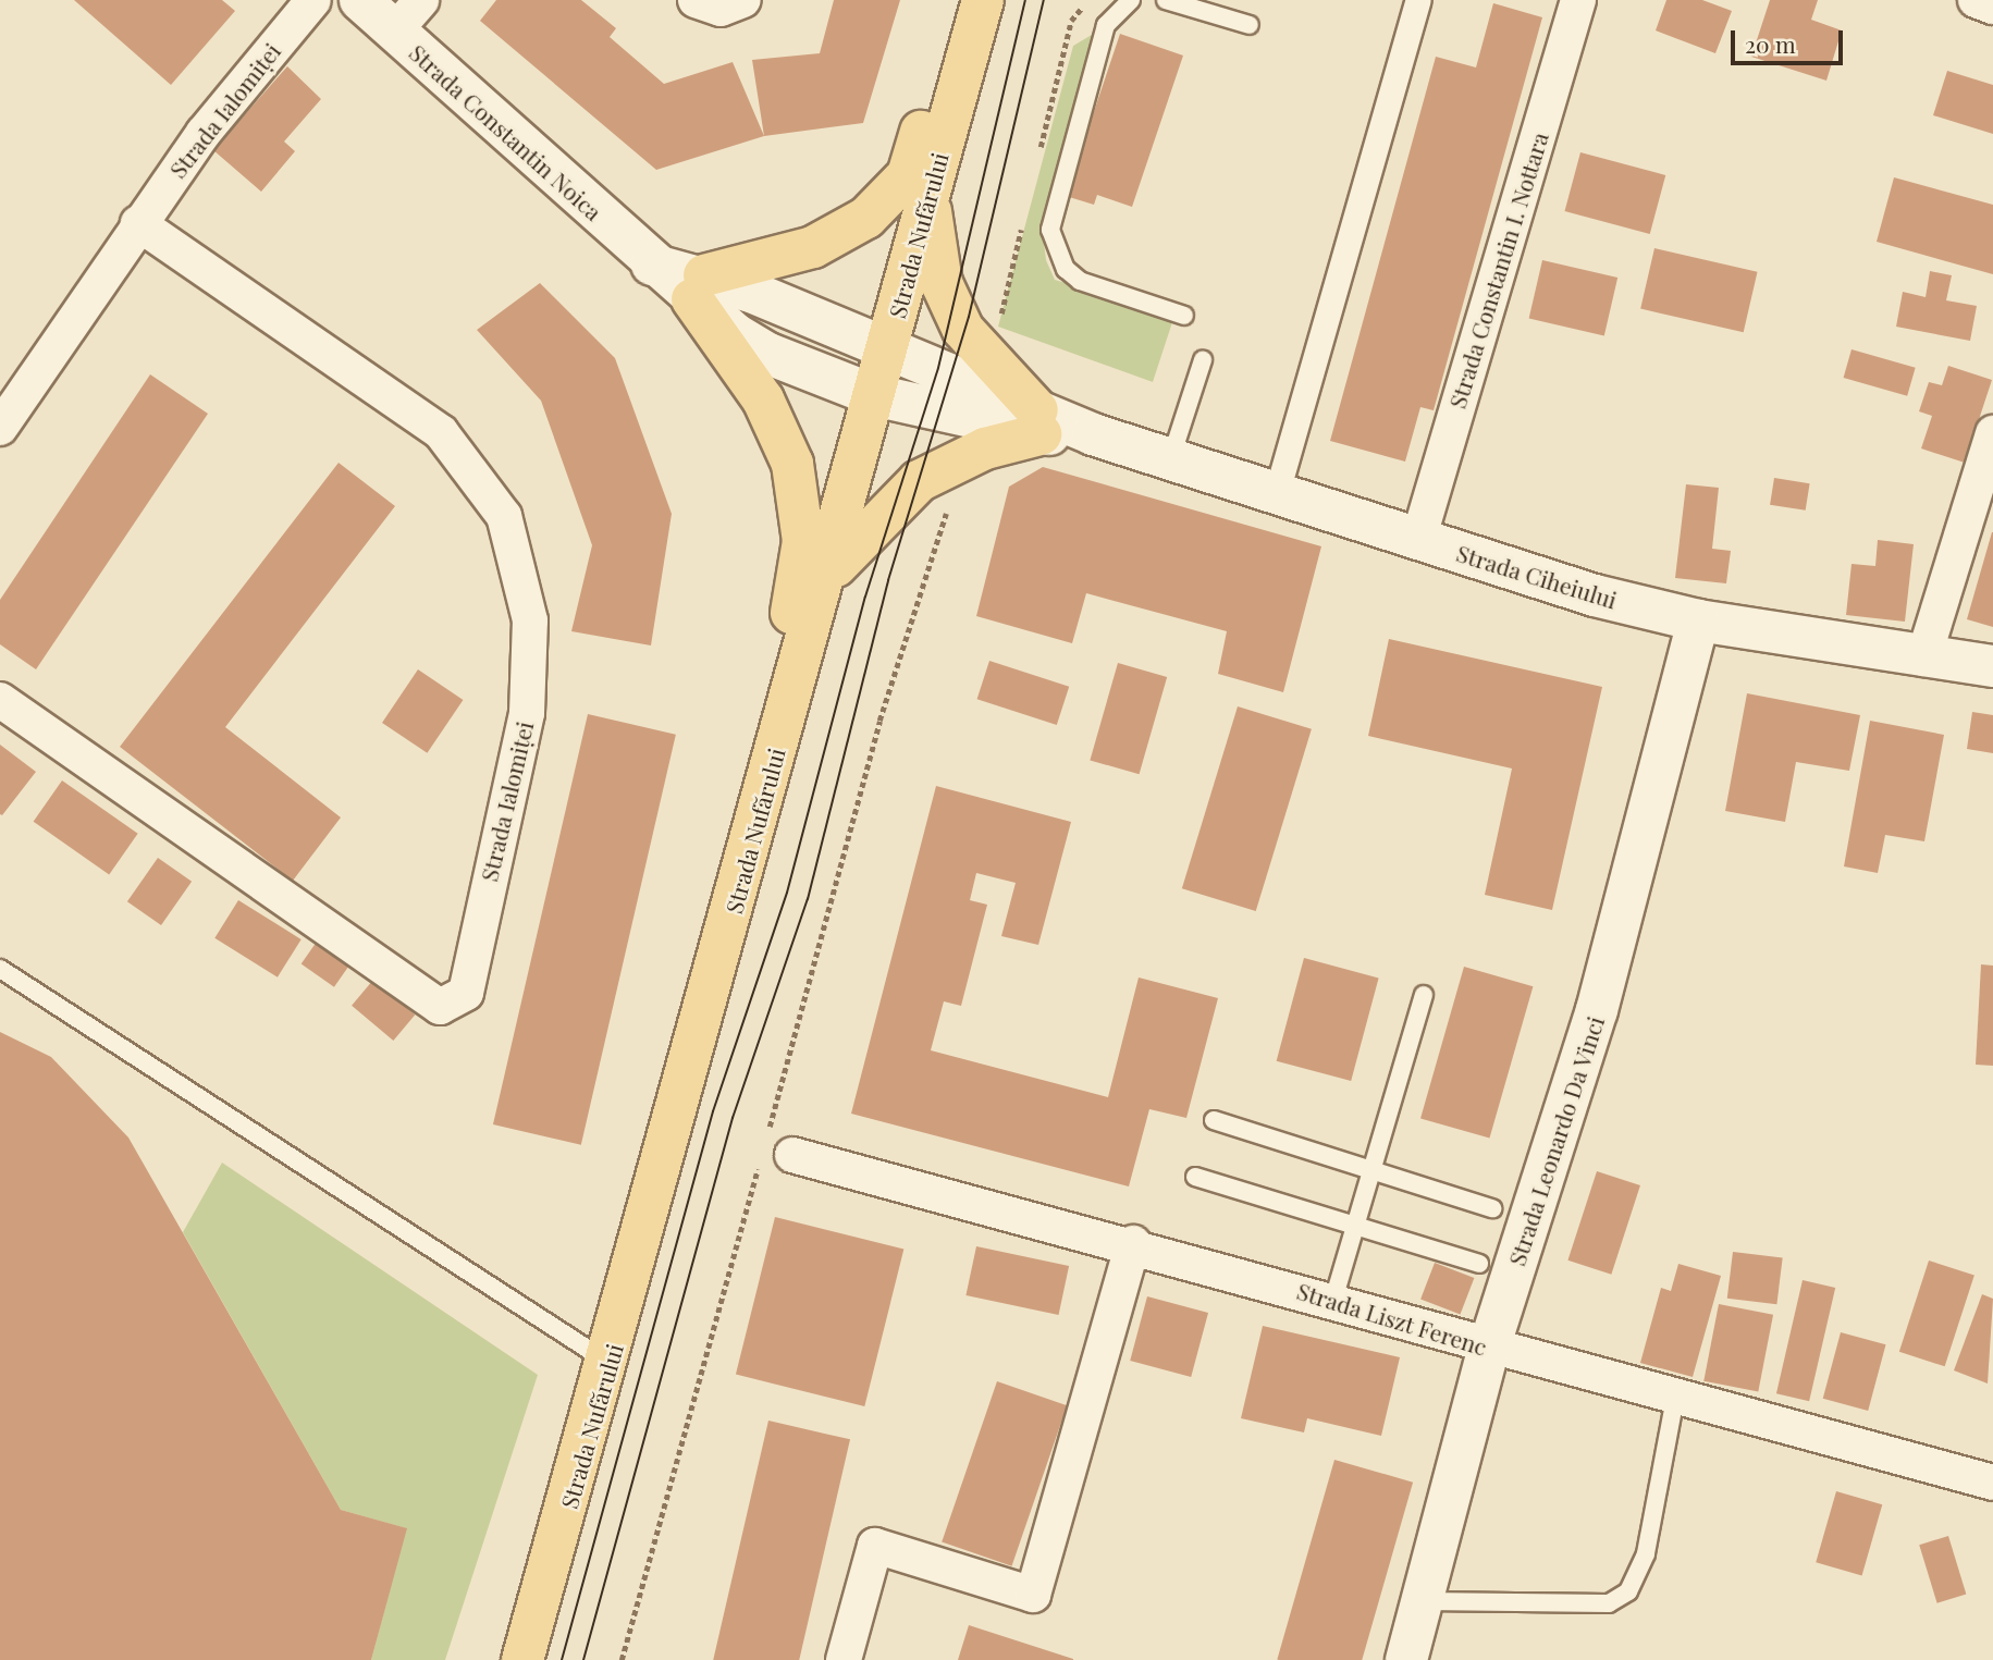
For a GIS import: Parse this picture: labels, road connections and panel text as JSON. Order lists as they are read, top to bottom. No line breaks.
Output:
{"streets":{"main road":["Strada Nufărului"],"street":["Strada Ialomiței","Strada Constantin Noica","Strada Constantin I. Nottara","Strada Ciheiului","Strada Leonardo Da Vinci","Strada Liszt Ferenc"]},"crossings":[["Strada Constantin Noica","Strada Nufărului"],["Strada Constantin Noica","Strada Ciheiului"],["Strada Nufărului","Strada Ciheiului"],["Strada Constantin I. Nottara","Strada Ciheiului"],["Strada Ciheiului","Strada Leonardo Da Vinci"],["Strada Leonardo Da Vinci","Strada Liszt Ferenc"]],"scale_bar":"20 m"}
